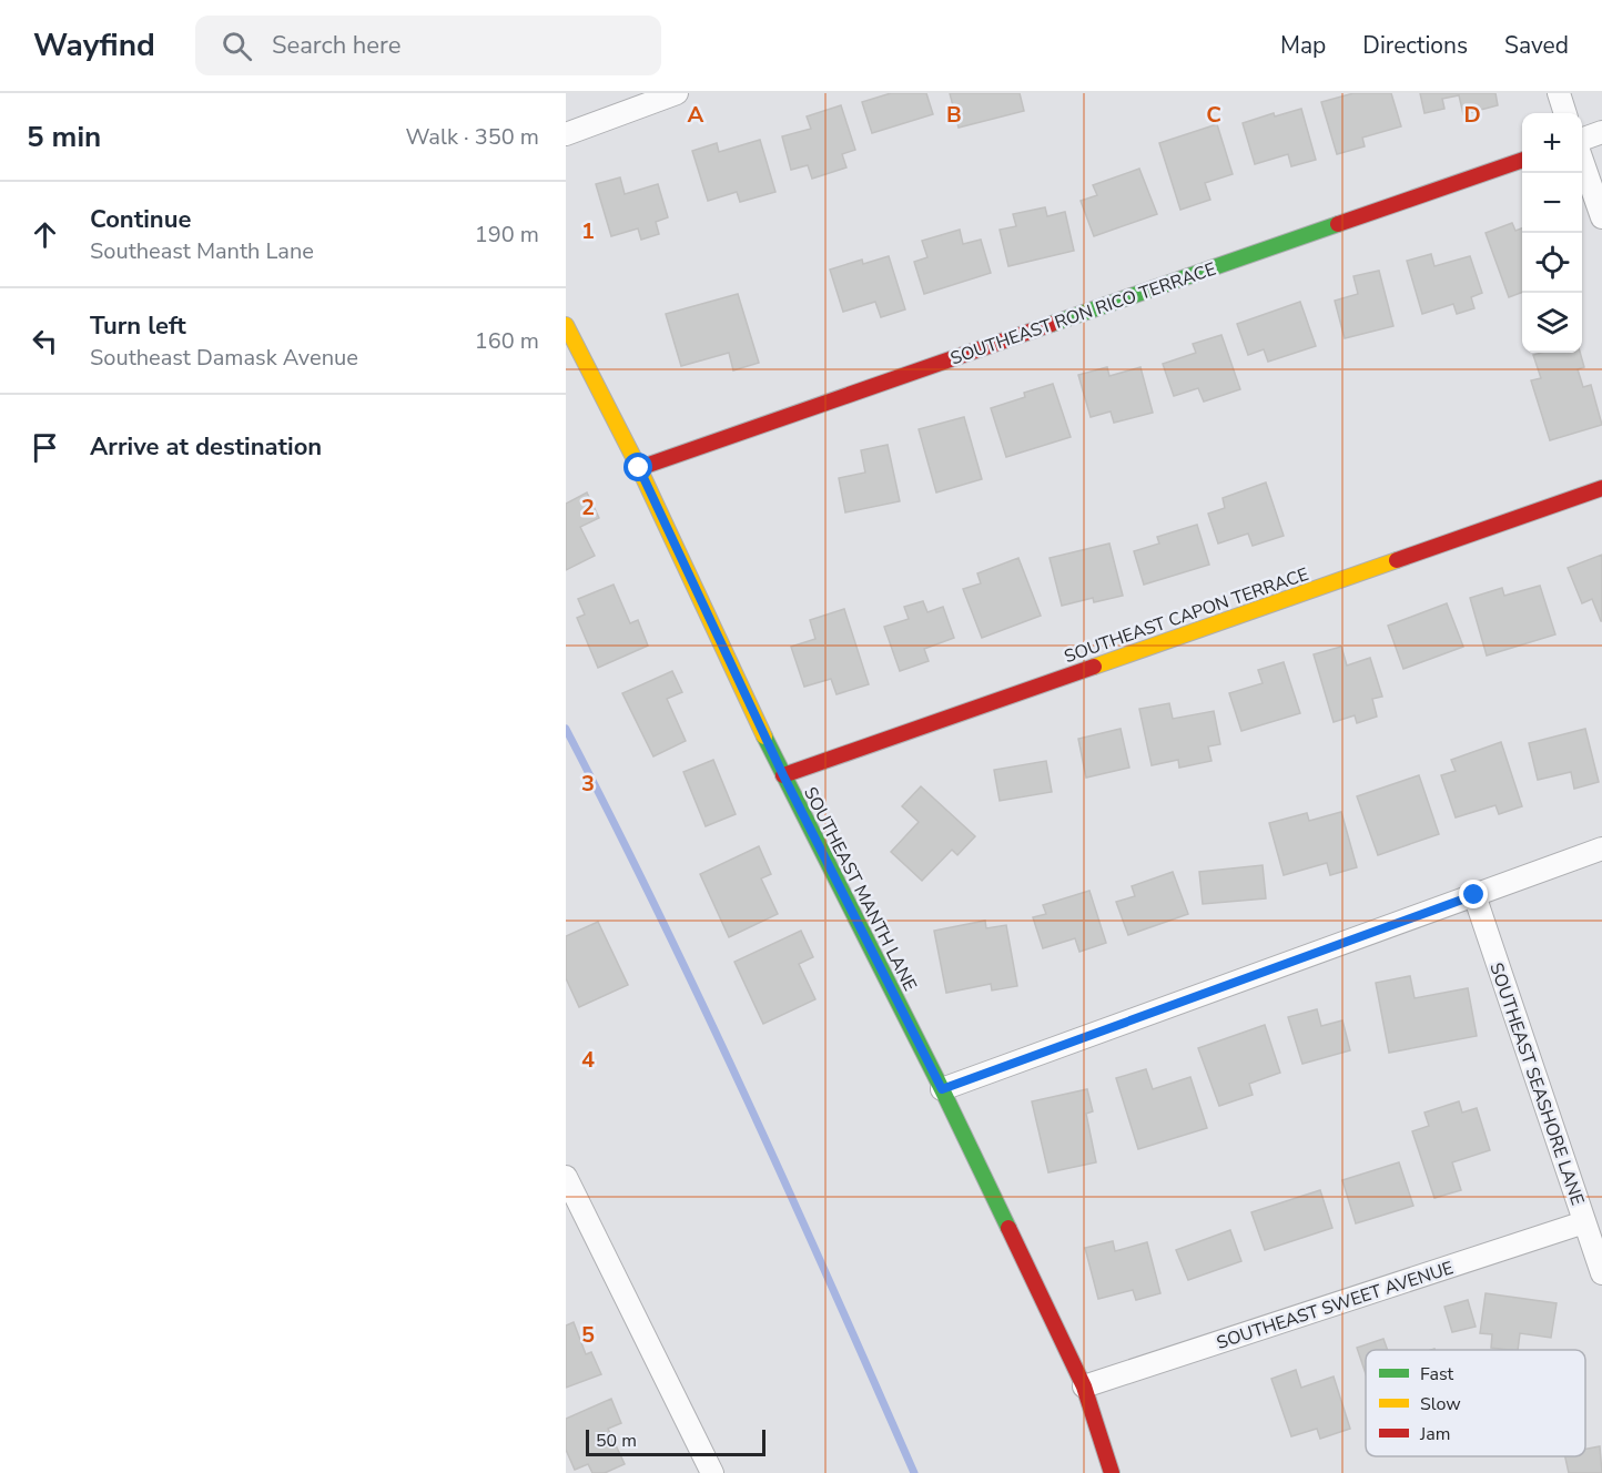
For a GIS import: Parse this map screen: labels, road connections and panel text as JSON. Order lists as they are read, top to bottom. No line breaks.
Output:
{"streets":{"street":["SOUTHEAST RON RICO TERRACE","SOUTHEAST CAPON TERRACE","SOUTHEAST MANTH LANE","SOUTHEAST SEASHORE LANE","SOUTHEAST SWEET AVENUE"]},"crossings":[["SOUTHEAST RON RICO TERRACE","SOUTHEAST MANTH LANE"],["SOUTHEAST CAPON TERRACE","SOUTHEAST MANTH LANE"],["SOUTHEAST MANTH LANE","SOUTHEAST SWEET AVENUE"],["SOUTHEAST SEASHORE LANE","SOUTHEAST SWEET AVENUE"]],"legend":["Fast","Slow","Jam"],"scale_bar":"50 m","page":{"header":"Wayfind","search":"Search here","nav":["Map","Directions","Saved"],"heading":["5 min","Walk · 350 m"],"map_buttons":["+","−"],"list":[["Continue","Southeast Manth Lane","190 m"],["Turn left","Southeast Damask Avenue","160 m"],"Arrive at destination"],"scale":"50 m"},"grid":{"columns":["A","B","C","D"],"rows":["1","2","3","4","5"]}}
